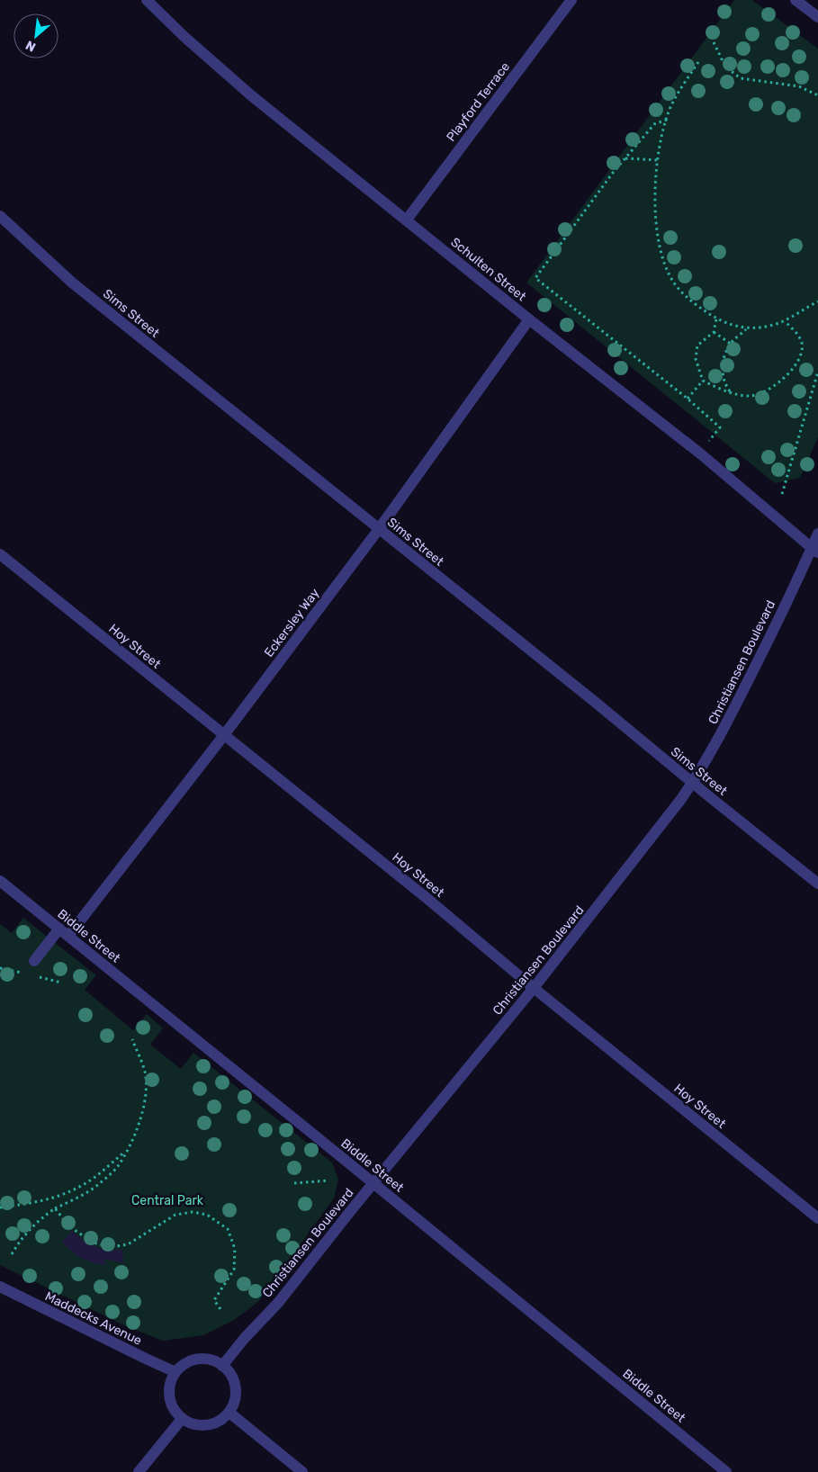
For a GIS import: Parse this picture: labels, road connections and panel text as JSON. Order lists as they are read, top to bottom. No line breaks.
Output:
{"streets":{"street":["Playford Terrace","Schulten Street","Sims Street","Eckersley Way","Hoy Street","Christiansen Boulevard","Biddle Street","Maddecks Avenue"]},"crossings":[["Playford Terrace","Schulten Street"],["Schulten Street","Eckersley Way"],["Schulten Street","Christiansen Boulevard"],["Sims Street","Eckersley Way"],["Sims Street","Christiansen Boulevard"],["Eckersley Way","Hoy Street"],["Eckersley Way","Biddle Street"],["Hoy Street","Christiansen Boulevard"],["Christiansen Boulevard","Biddle Street"],["Christiansen Boulevard","Maddecks Avenue"]],"parks":["Central Park"],"north":"bottom left"}
